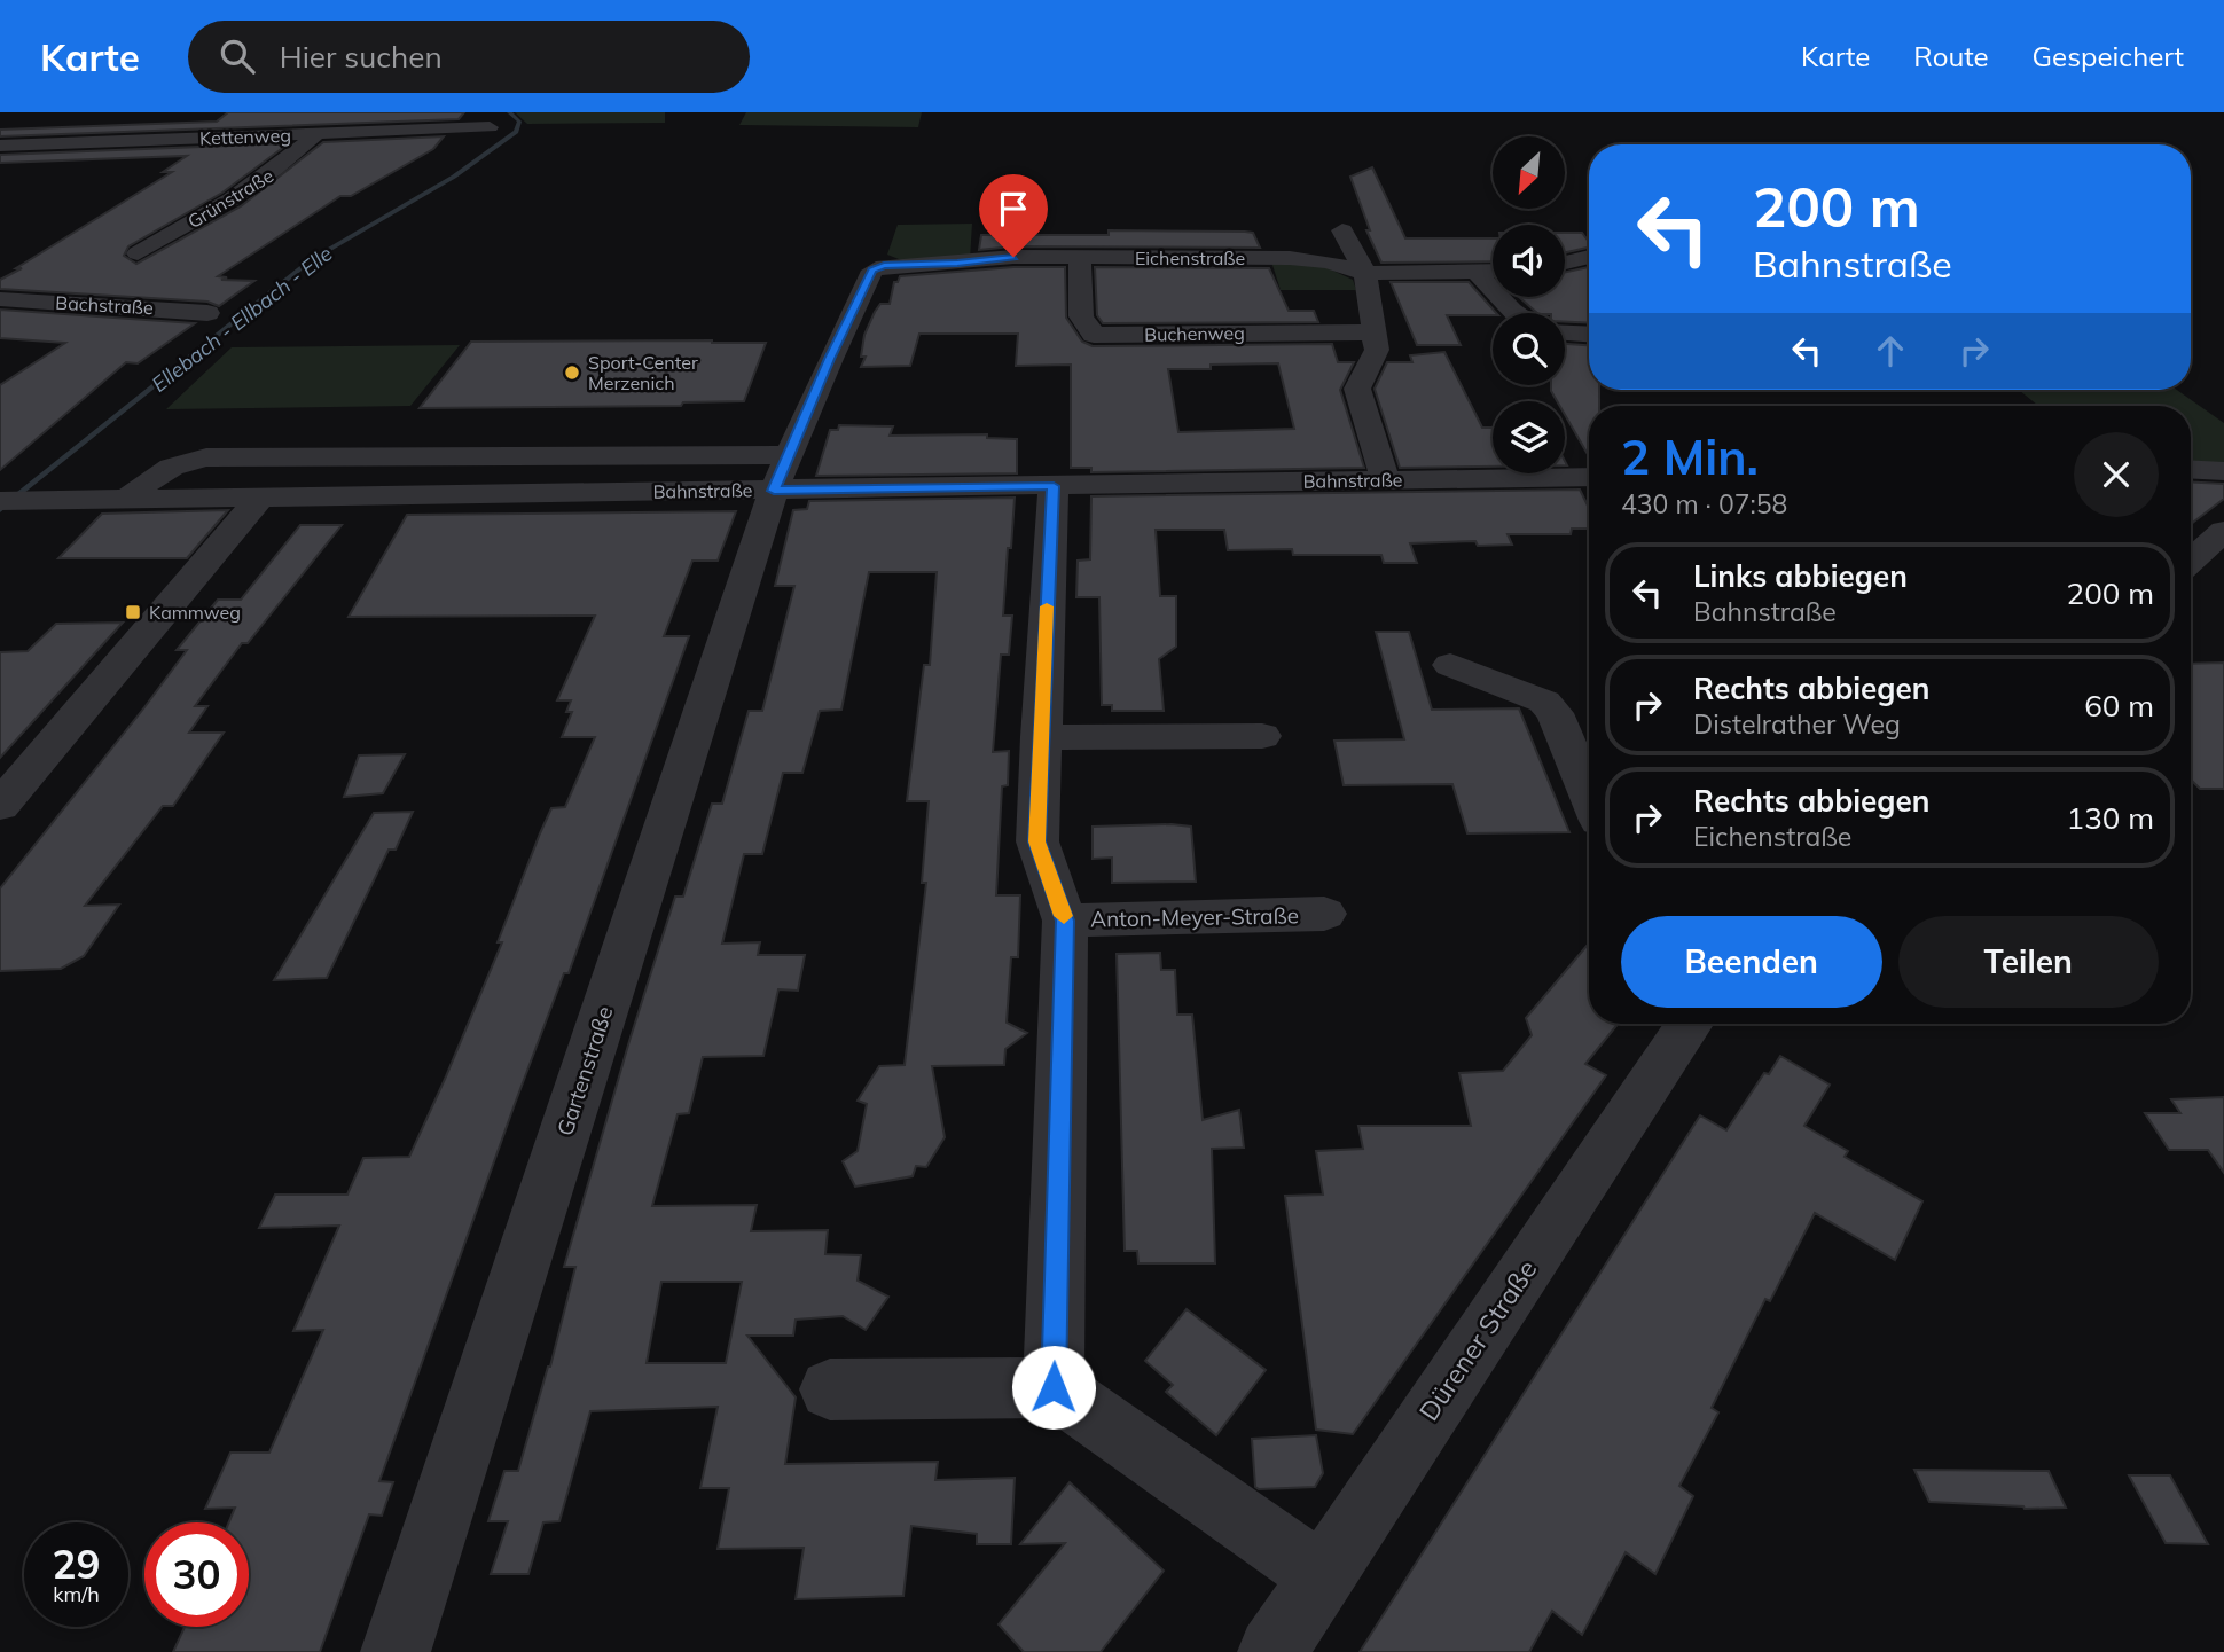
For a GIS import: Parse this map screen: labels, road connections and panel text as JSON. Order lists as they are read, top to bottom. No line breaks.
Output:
{"streets":{"street":["Kettenweg","Grünstraße","Eichenstraße","Bachstraße","Buchenweg","Bahnstraße","Anton-Meyer-Straße","Gartenstraße","Dürener Straße"]},"crossings":[["Kettenweg","Grünstraße"],["Eichenstraße","Buchenweg"],["Eichenstraße","Gartenstraße"],["Bahnstraße","Anton-Meyer-Straße"],["Bahnstraße","Gartenstraße"]],"water":["Ellebach - Ellbach - Elle"],"places":{"other":["Sport-Center Merzenich"],"transit":["Kammweg"]},"north":"bottom left","page":{"header":"Karte","search":"Hier suchen","nav":["Karte","Route","Gespeichert"],"turn":["200 m","Bahnstraße"],"heading":["2 Min.","430 m · 07:58"],"list":[{"name":"Links abbiegen","note":"Bahnstraße","value":"200 m"},{"name":"Rechts abbiegen","note":"Distelrather Weg","value":"60 m"},{"name":"Rechts abbiegen","note":"Eichenstraße","value":"130 m"}],"buttons":["Beenden","Teilen"],"speed":"29 km/h","limit":"30"}}
